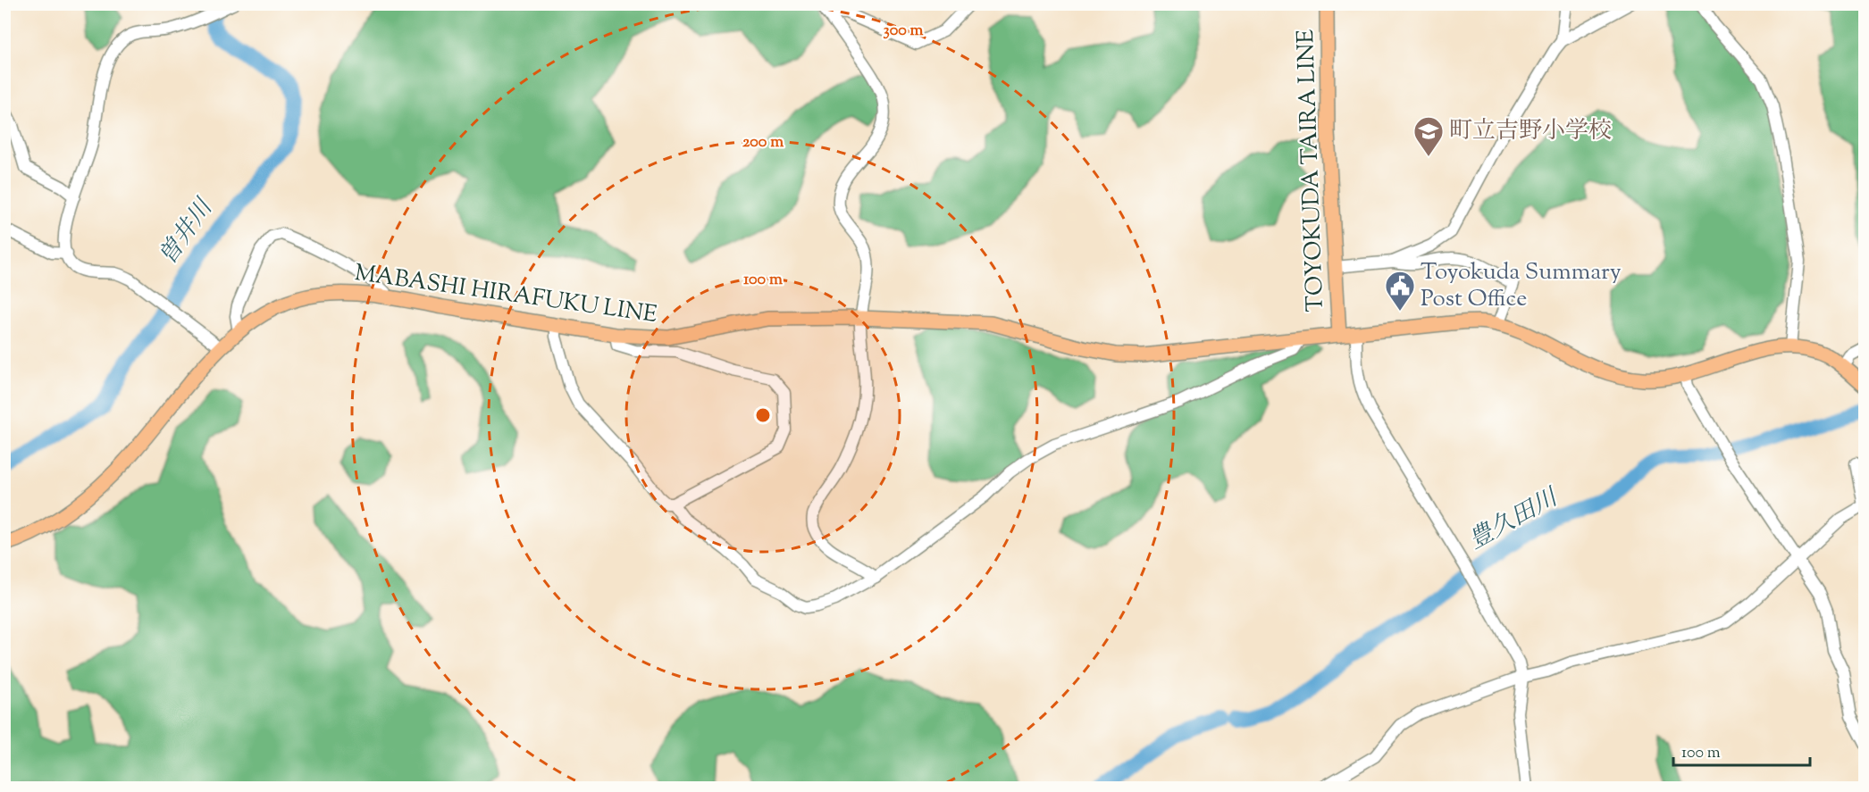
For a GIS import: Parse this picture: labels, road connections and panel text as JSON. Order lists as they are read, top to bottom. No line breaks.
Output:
{"streets":{"main road":["TOYOKUDA TAIRA LINE","MABASHI HIRAFUKU LINE"]},"crossings":[["TOYOKUDA TAIRA LINE","MABASHI HIRAFUKU LINE"]],"water":["曽井川","豊久田川"],"places":{"school or university":["町立吉野小学校"],"public building":["Toyokuda Summary Post Office"]},"scale_bar":"100 m","rings":["300 m","200 m","100 m"]}
